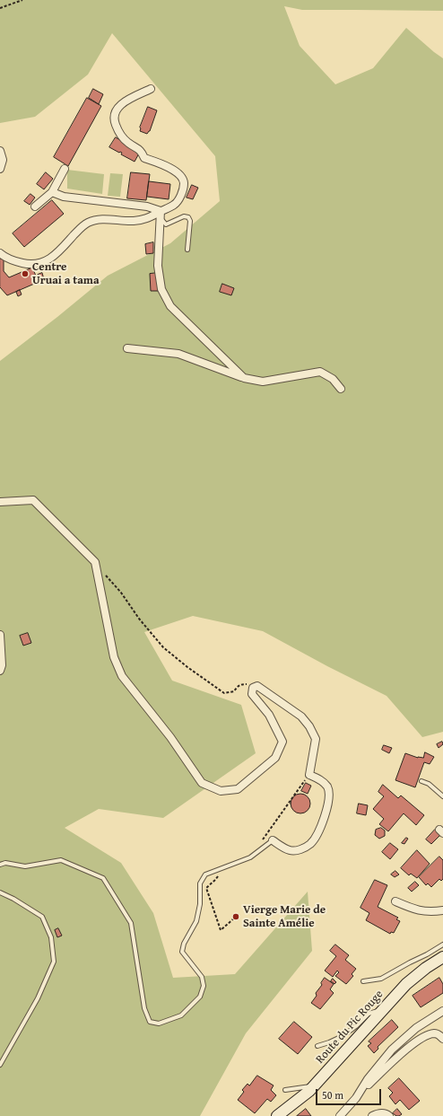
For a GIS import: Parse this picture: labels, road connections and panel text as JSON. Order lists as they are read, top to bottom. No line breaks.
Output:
{"streets":{"street":["Route du Pic Rouge"]},"places":["Centre Uruai a tama","Vierge Marie de Sainte Amélie"],"scale_bar":"50 m"}
